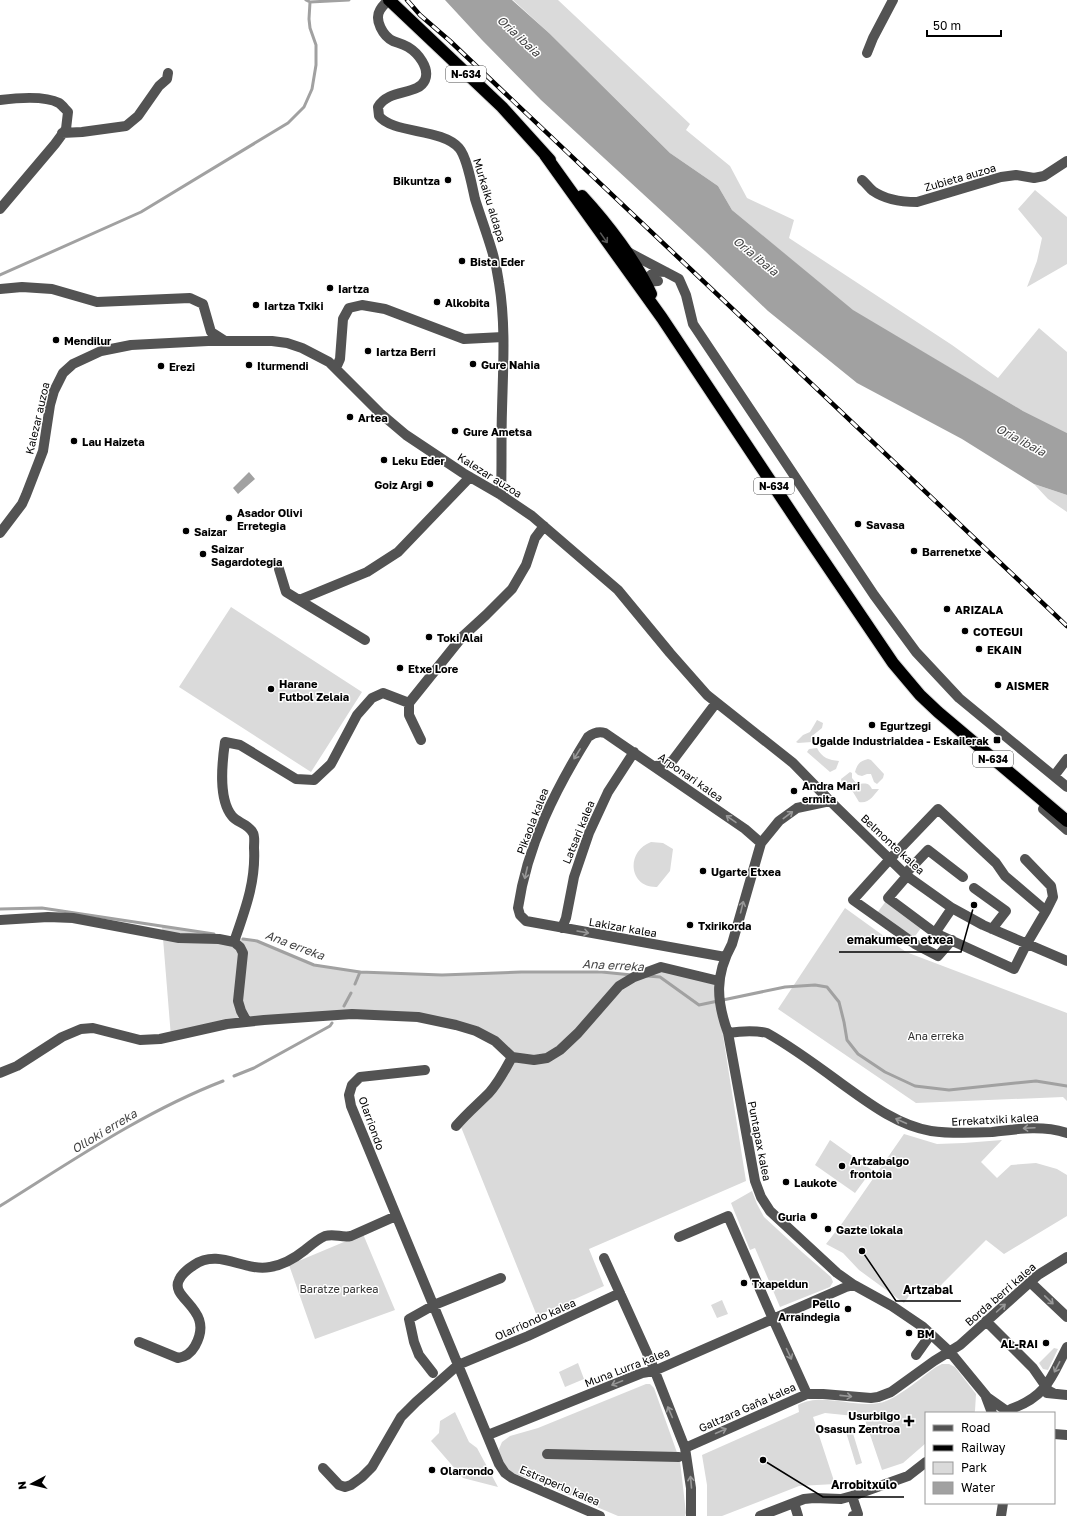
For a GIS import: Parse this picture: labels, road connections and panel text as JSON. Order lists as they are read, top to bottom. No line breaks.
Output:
{"streets":{"highway":["N-634"],"street":["Zubieta auzoa","Murkaiku aldapa","Kalezar auzoa","Arponari kalea","Pikaola kalea","Latsari kalea","Belmonte kalea","Lakizar kalea","Errekatxiki kalea","Olarriondo","Puntapax kalea","Borda berri kalea","Olarriondo kalea","Muna Lurra kalea","Galtzara Gaña kalea","Estraperlo kalea"]},"crossings":[["N-634","Murkaiku aldapa"],["Murkaiku aldapa","Kalezar auzoa"],["Kalezar auzoa","Belmonte kalea"],["Arponari kalea","Pikaola kalea"],["Arponari kalea","Latsari kalea"],["Arponari kalea","Puntapax kalea"],["Pikaola kalea","Lakizar kalea"],["Latsari kalea","Lakizar kalea"],["Lakizar kalea","Puntapax kalea"],["Errekatxiki kalea","Puntapax kalea"],["Puntapax kalea","Borda berri kalea"],["Puntapax kalea","Galtzara Gaña kalea"],["Borda berri kalea","Galtzara Gaña kalea"],["Muna Lurra kalea","Estraperlo kalea"]],"one_way":["Arponari kalea","Pikaola kalea","Lakizar kalea","Errekatxiki kalea","Galtzara Gaña kalea"],"water":["Oria ibaia","Ana erreka","Olloki erreka"],"parks":["Ana erreka","Baratze parkea"],"places":{"other":["Bikuntza","Bista Eder","Iartza","Alkobita","Iartza Txiki","Mendilur","Iartza Berri","Gure Nahia","Iturmendi","Erezi","Artea","Gure Ametsa","Lau Haizeta","Leku Eder","Goiz Argi","Asador Olivi Erretegia","Savasa","Saizar","Barrenetxe","Saizar Sagardotegia","ARIZALA","COTEGUI","Toki Alai","EKAIN","Etxe Lore","AISMER","Harane Futbol Zelaia","Egurtzegi","Andra Mari ermita","Ugarte Etxea","emakumeen etxea","Txirikorda","Artzabalgo frontoia","Laukote","Guria","Gazte lokala","Artzabal","Txapeldun","Pello Arraindegia","BM","AL-RAI","Arrobitxulo","Olarrondo"],"transit":["Ugalde Industrialdea - Eskailerak"],"health":["Usurbilgo Osasun Zentroa"]},"legend":["Road","Railway","Park","Water"],"scale_bar":"50 m","north":"left"}
